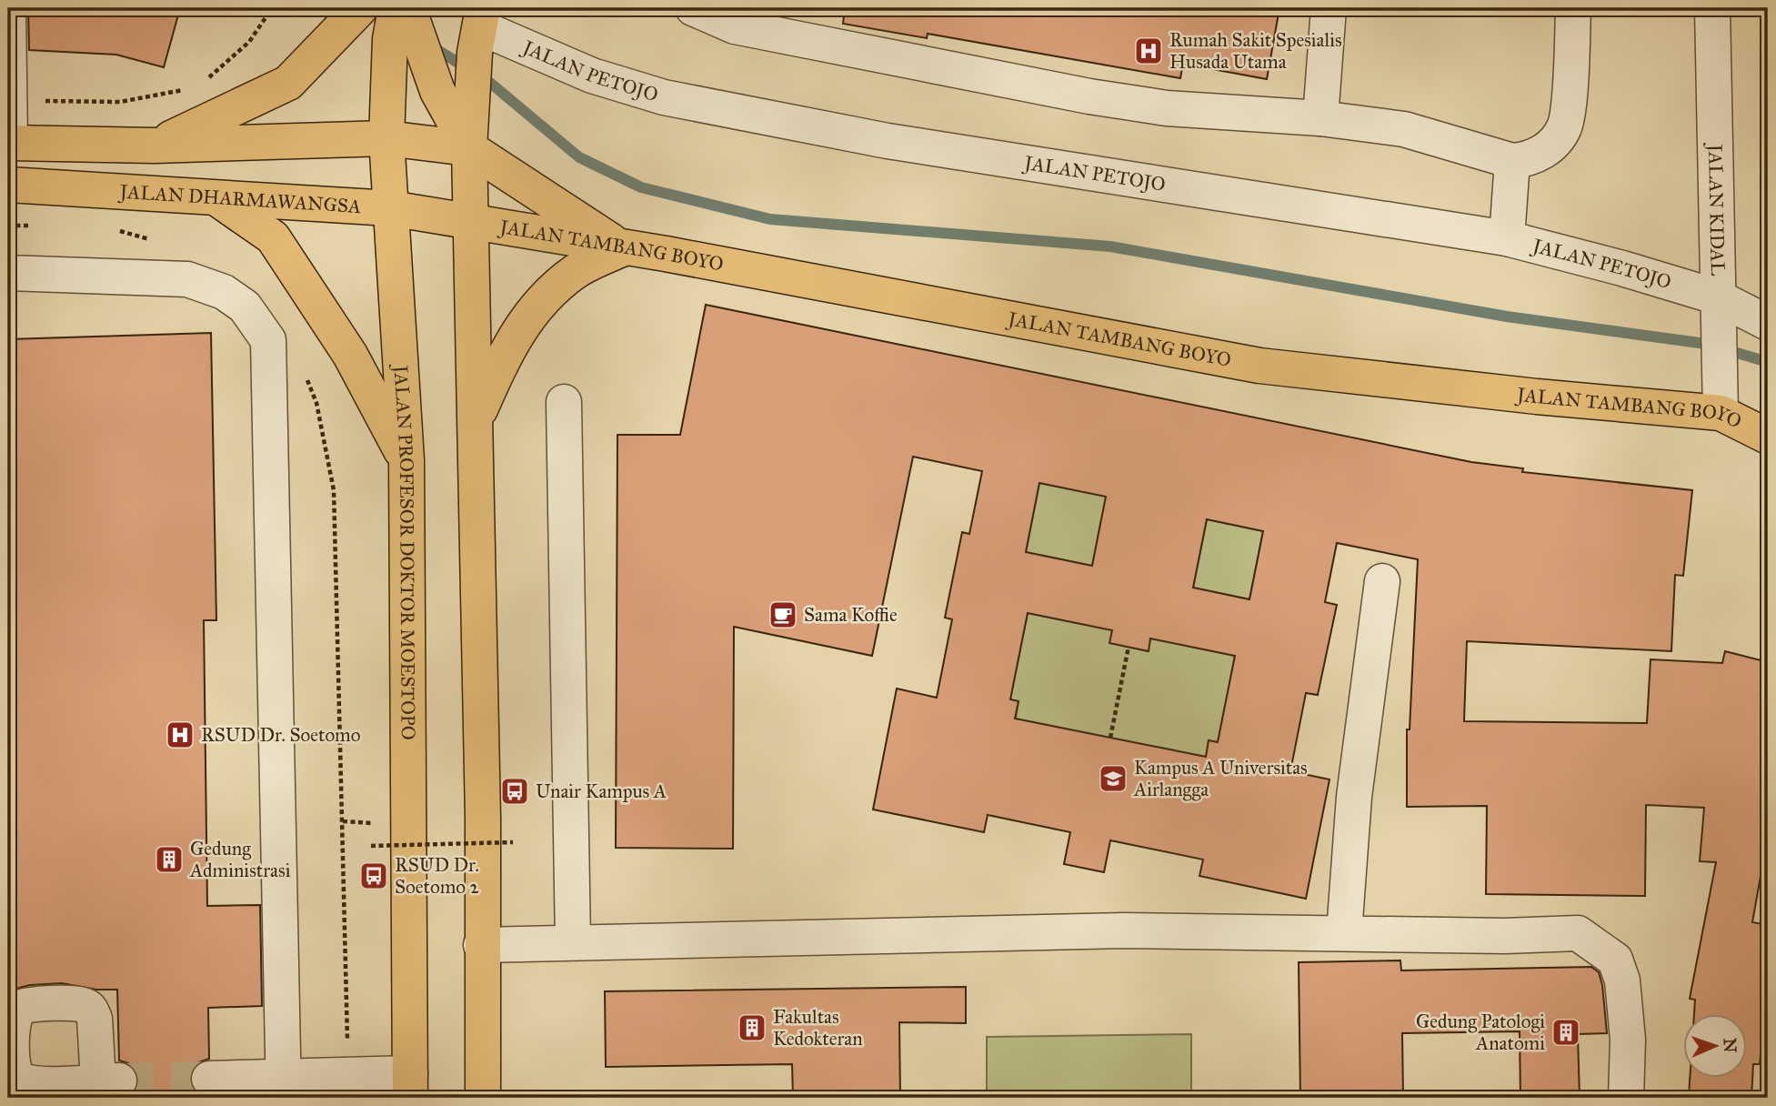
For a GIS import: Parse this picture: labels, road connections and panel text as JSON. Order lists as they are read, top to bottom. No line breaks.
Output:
{"streets":{"main road":["JALAN DHARMAWANGSA","JALAN TAMBANG BOYO","JALAN PROFESOR DOKTOR MOESTOPO"],"street":["JALAN PETOJO","JALAN KIDAL"]},"crossings":[["JALAN PETOJO","JALAN KIDAL"],["JALAN DHARMAWANGSA","JALAN TAMBANG BOYO"],["JALAN DHARMAWANGSA","JALAN PROFESOR DOKTOR MOESTOPO"],["JALAN KIDAL","JALAN TAMBANG BOYO"]],"places":{"hospital":["Rumah Sakit Spesialis Husada Utama","RSUD Dr. Soetomo"],"cafe":["Sama Koffie"],"school or university":["Kampus A Universitas Airlangga"],"bus stop":["Unair Kampus A","RSUD Dr. Soetomo 2"],"building":["Gedung Administrasi","Fakultas Kedokteran","Gedung Patologi Anatomi"]},"north":"right"}
